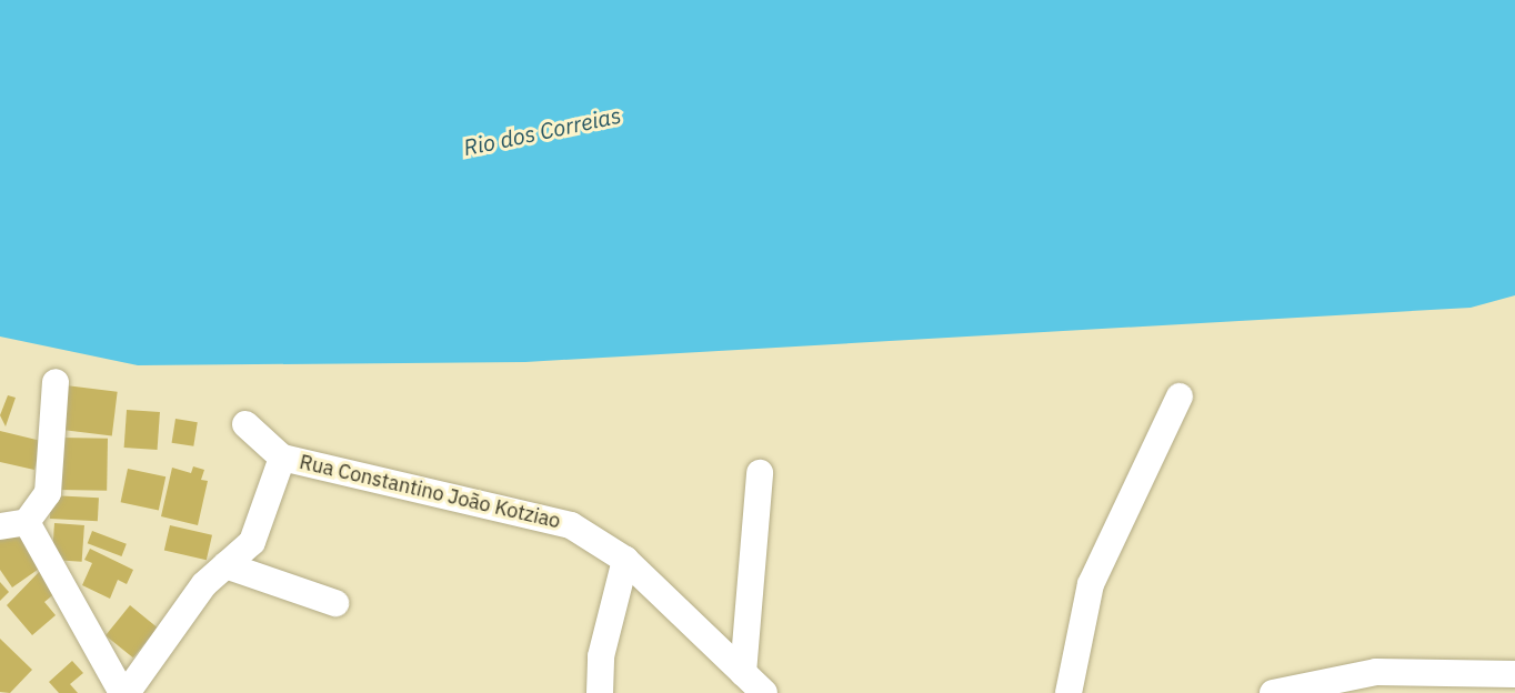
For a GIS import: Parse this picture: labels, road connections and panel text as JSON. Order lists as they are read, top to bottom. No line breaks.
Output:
{"streets":{"street":["Rua Constantino João Kotziao"]},"water":["Rio dos Correias"]}
